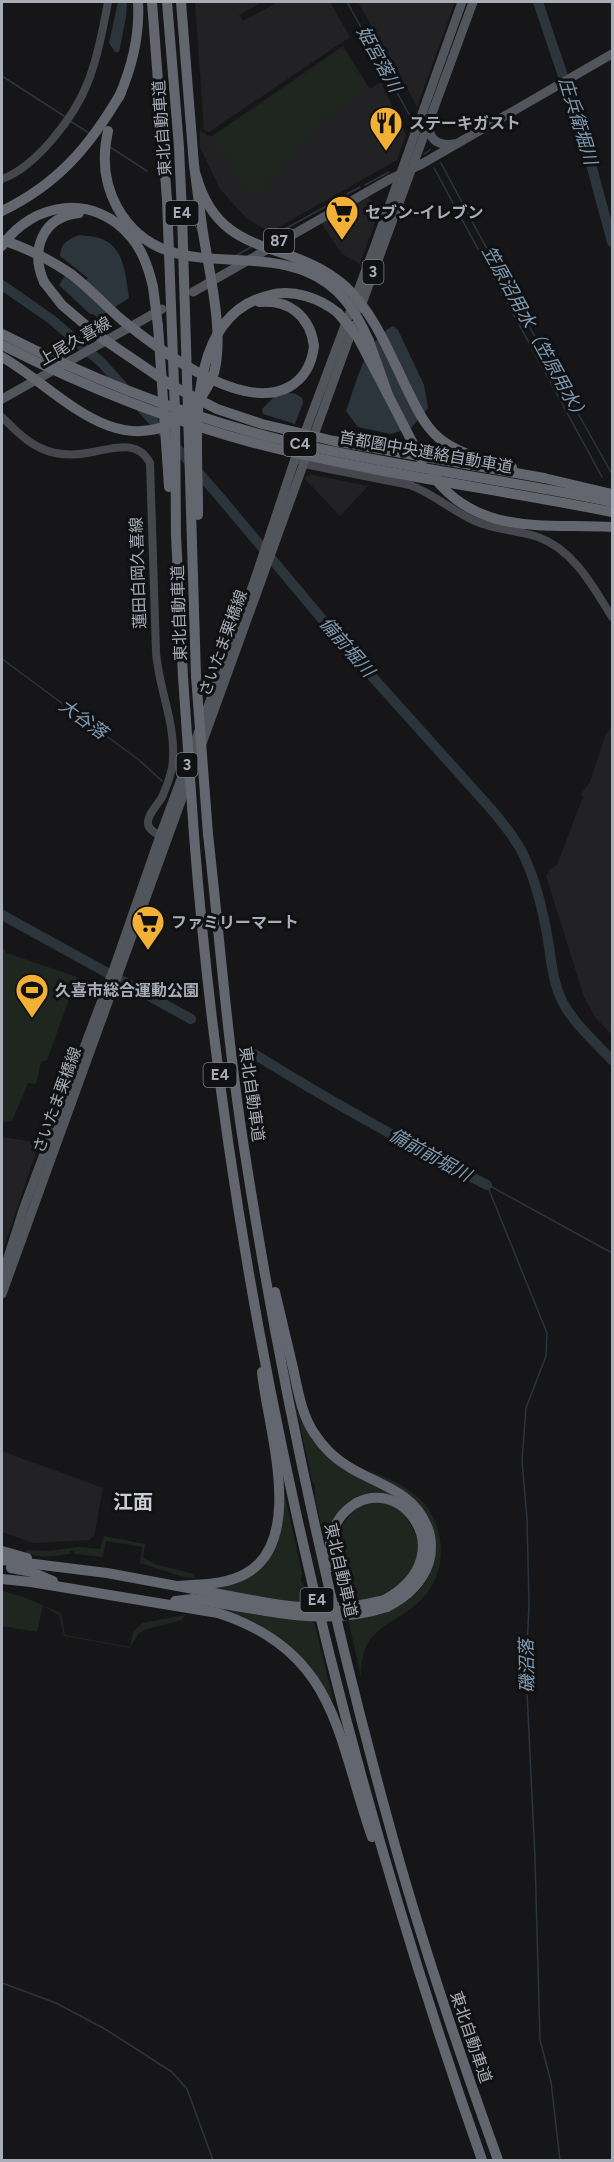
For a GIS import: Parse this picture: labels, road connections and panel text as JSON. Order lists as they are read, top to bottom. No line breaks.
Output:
{"streets":{"highway":["東北自動車道","E4","C4","首都圏中央連絡自動車道"],"main road":["87","3","上尾久喜線","蓮田白岡久喜線","さいたま栗橋線"]},"crossings":[["87","さいたま栗橋線"],["蓮田白岡久喜線","さいたま栗橋線"]],"districts":["江面"],"water":["姫宮落川","庄兵衛堀川","笠原沼用水（笠原用水）","備前堀川","大谷落","備前前堀川","磯沼落"],"places":{"restaurant":["ステーキガスト"],"supermarket":["セブン-イレブン","ファミリーマート"],"sports":["久喜市総合運動公園"]}}
